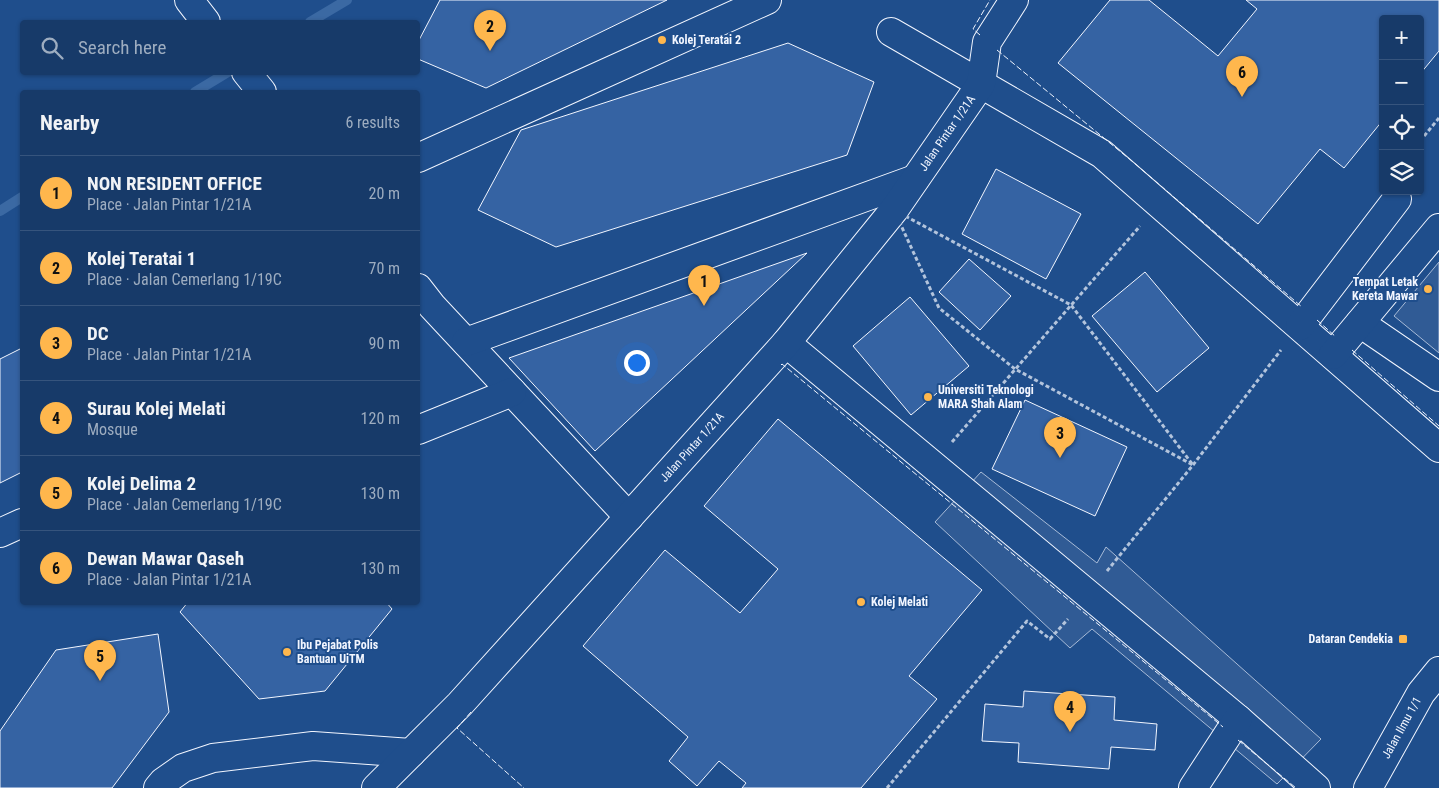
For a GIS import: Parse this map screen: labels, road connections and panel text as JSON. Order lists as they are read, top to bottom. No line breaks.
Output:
{"streets":{"street":["Jalan Pintar 1/21A","Jalan Ilmu 1/1"]},"places":{"other":["Kolej Teratai 2","Tempat Letak Kereta Mawar","Universiti Teknologi MARA Shah Alam","Kolej Melati","Ibu Pejabat Polis Bantuan UiTM"],"transit":["Dataran Cendekia"]},"page":{"pins":["2","6","1","3","5","4"],"map_buttons":["+","−"],"search":"Search here","heading":["Nearby","6 results"],"list":[{"mark":"1","name":"NON RESIDENT OFFICE","note":"Place · Jalan Pintar 1/21A","value":"20 m"},{"mark":"2","name":"Kolej Teratai 1","note":"Place · Jalan Cemerlang 1/19C","value":"70 m"},{"mark":"3","name":"DC","note":"Place · Jalan Pintar 1/21A","value":"90 m"},{"mark":"4","name":"Surau Kolej Melati","note":"Mosque","value":"120 m"},{"mark":"5","name":"Kolej Delima 2","note":"Place · Jalan Cemerlang 1/19C","value":"130 m"},{"mark":"6","name":"Dewan Mawar Qaseh","note":"Place · Jalan Pintar 1/21A","value":"130 m"}]}}
